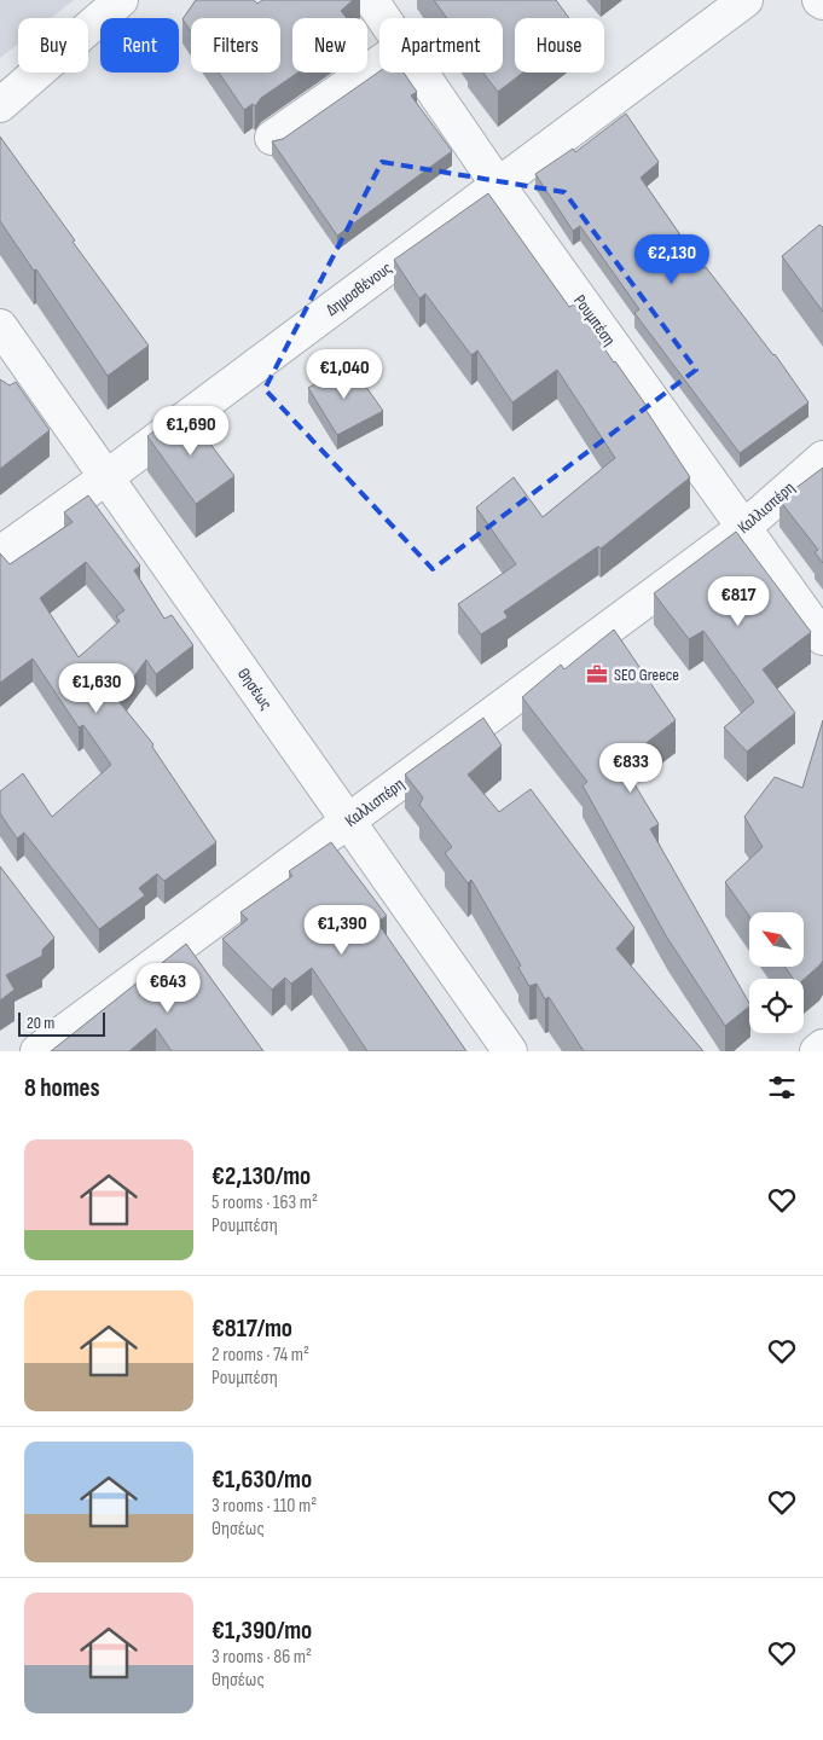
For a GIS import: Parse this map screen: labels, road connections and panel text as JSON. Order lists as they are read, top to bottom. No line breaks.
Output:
{"streets":{"street":["Δημοσθένους","Ρουμπέση","Καλλισπέρη","Θησέως"]},"crossings":[["Δημοσθένους","Ρουμπέση"],["Δημοσθένους","Θησέως"],["Ρουμπέση","Καλλισπέρη"],["Καλλισπέρη","Θησέως"]],"places":{"office":["SEO Greece"]},"scale_bar":"20 m","north":"top left","page":{"chip":["Buy","Rent","Filters","New","Apartment","House"],"price":["€2,130","€1,040","€1,690","€817","€1,630","€833","€1,390","€643"],"scale":"20 m","heading":"8 homes","list":[{"name":"€2,130/mo","note":"5 rooms · 163 m² · Ρουμπέση"},{"name":"€817/mo","note":"2 rooms · 74 m² · Ρουμπέση"},{"name":"€1,630/mo","note":"3 rooms · 110 m² · Θησέως"},{"name":"€1,390/mo","note":"3 rooms · 86 m² · Θησέως"}]}}
